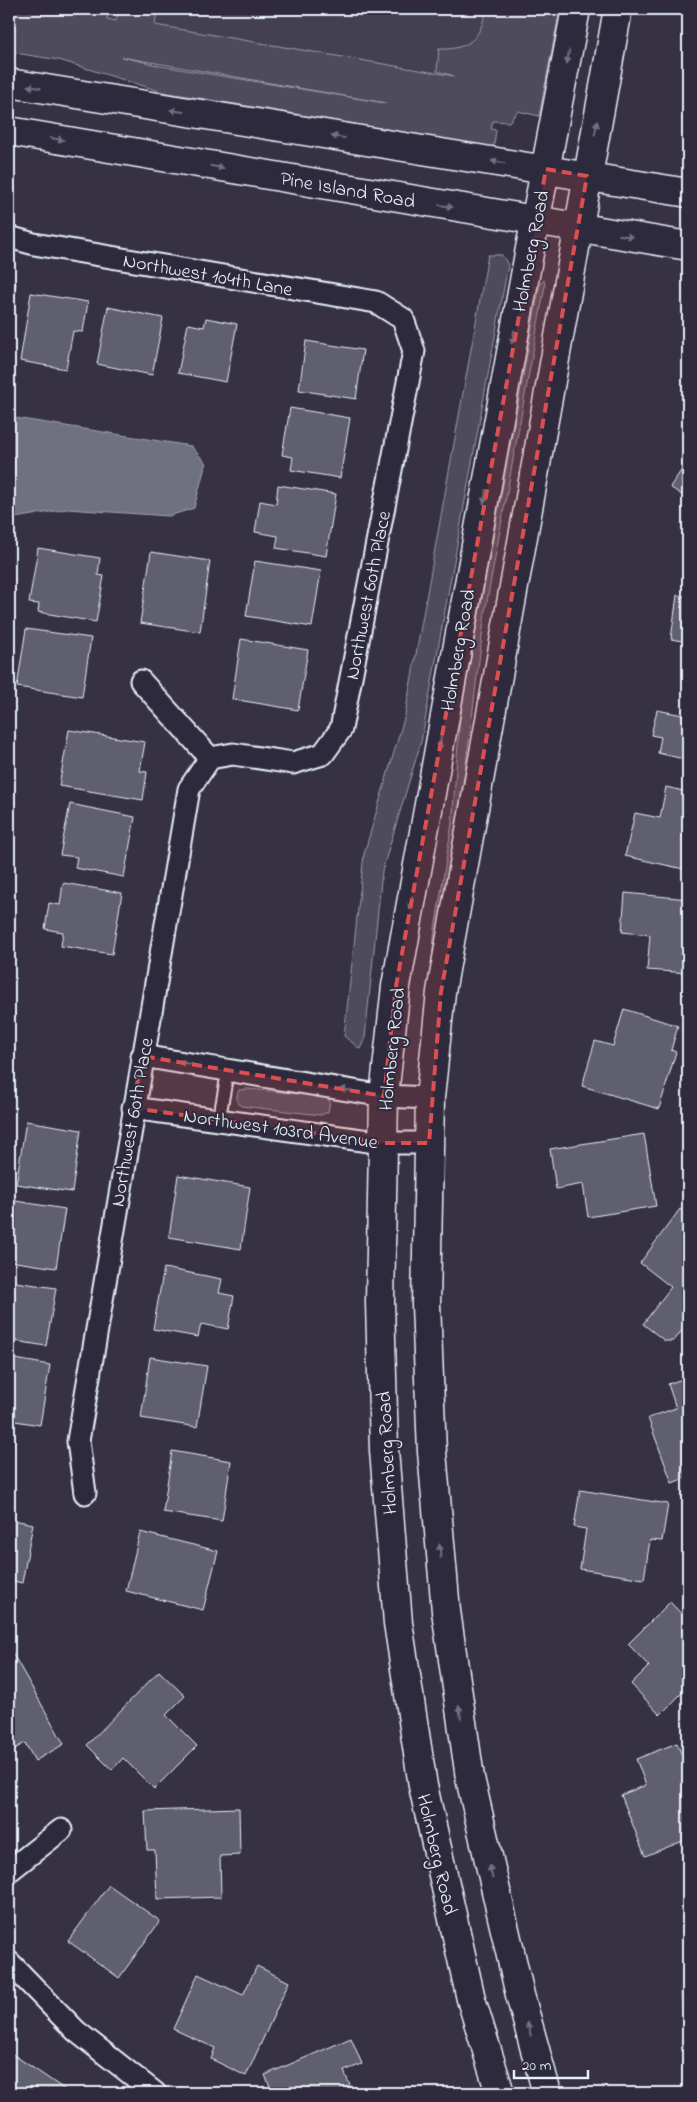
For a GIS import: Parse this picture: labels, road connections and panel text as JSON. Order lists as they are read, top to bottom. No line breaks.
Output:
{"streets":{"street":["Pine Island Road","Holmberg Road","Northwest 104th Lane","Northwest 60th Place","Northwest 103rd Avenue"]},"crossings":[["Pine Island Road","Holmberg Road"],["Holmberg Road","Northwest 103rd Avenue"],["Northwest 104th Lane","Northwest 60th Place"],["Northwest 60th Place","Northwest 103rd Avenue"]],"scale_bar":"20 m"}
